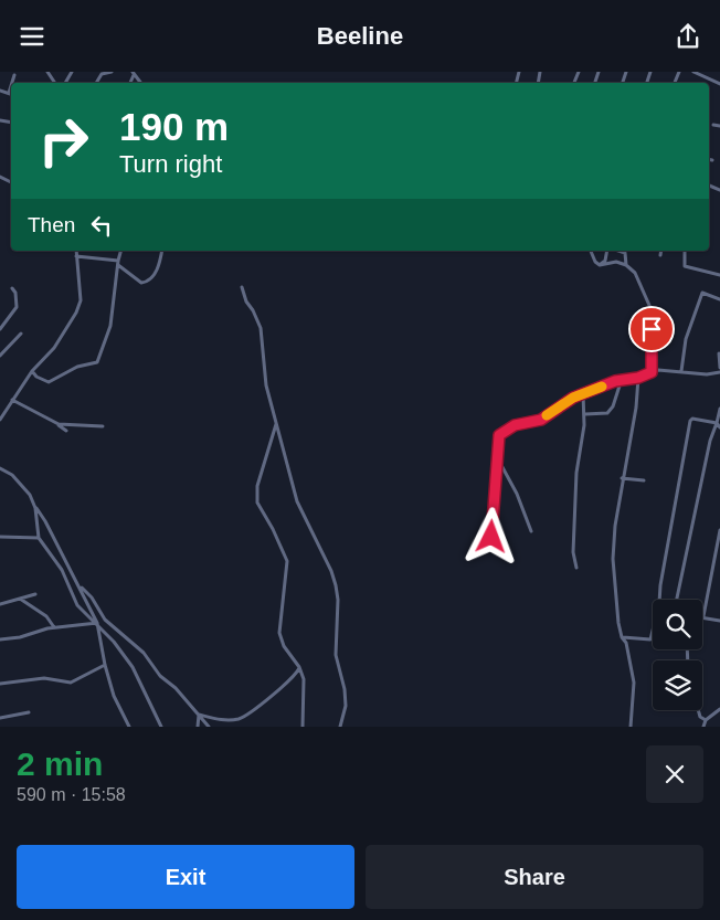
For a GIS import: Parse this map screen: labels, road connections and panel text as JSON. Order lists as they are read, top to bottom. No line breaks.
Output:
{"page":{"header":"Beeline","turn":["190 m","Turn right"],"then":"Then","heading":["2 min","590 m · 15:58"],"buttons":["Exit","Share"]}}
